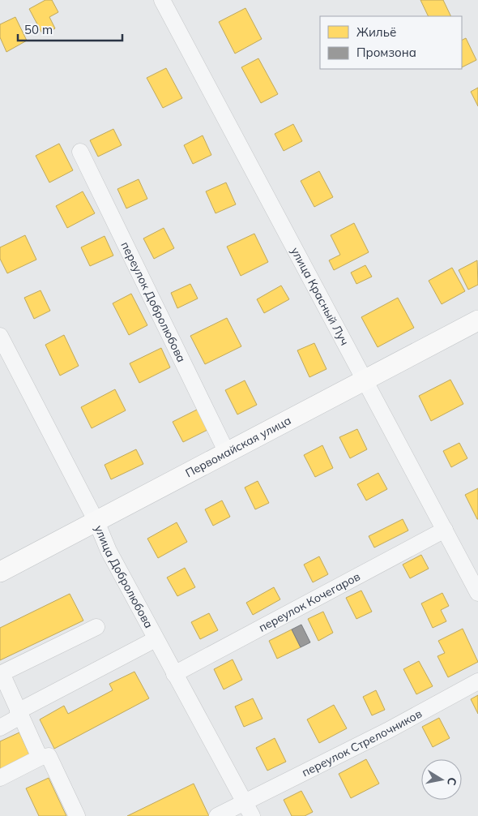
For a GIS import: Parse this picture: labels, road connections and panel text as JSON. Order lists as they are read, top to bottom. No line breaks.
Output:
{"streets":{"main road":["Первомайская улица"],"street":["улица Красный Луч","переулок Добролюбова","улица Добролюбова","переулок Кочегаров","переулок Стрелочников"]},"crossings":[["улица Красный Луч","Первомайская улица"],["улица Красный Луч","переулок Кочегаров"],["переулок Добролюбова","Первомайская улица"],["Первомайская улица","улица Добролюбова"],["улица Добролюбова","переулок Кочегаров"],["улица Добролюбова","переулок Стрелочников"]],"legend":["Жильё","Промзона"],"scale_bar":"50 m","north":"right"}
